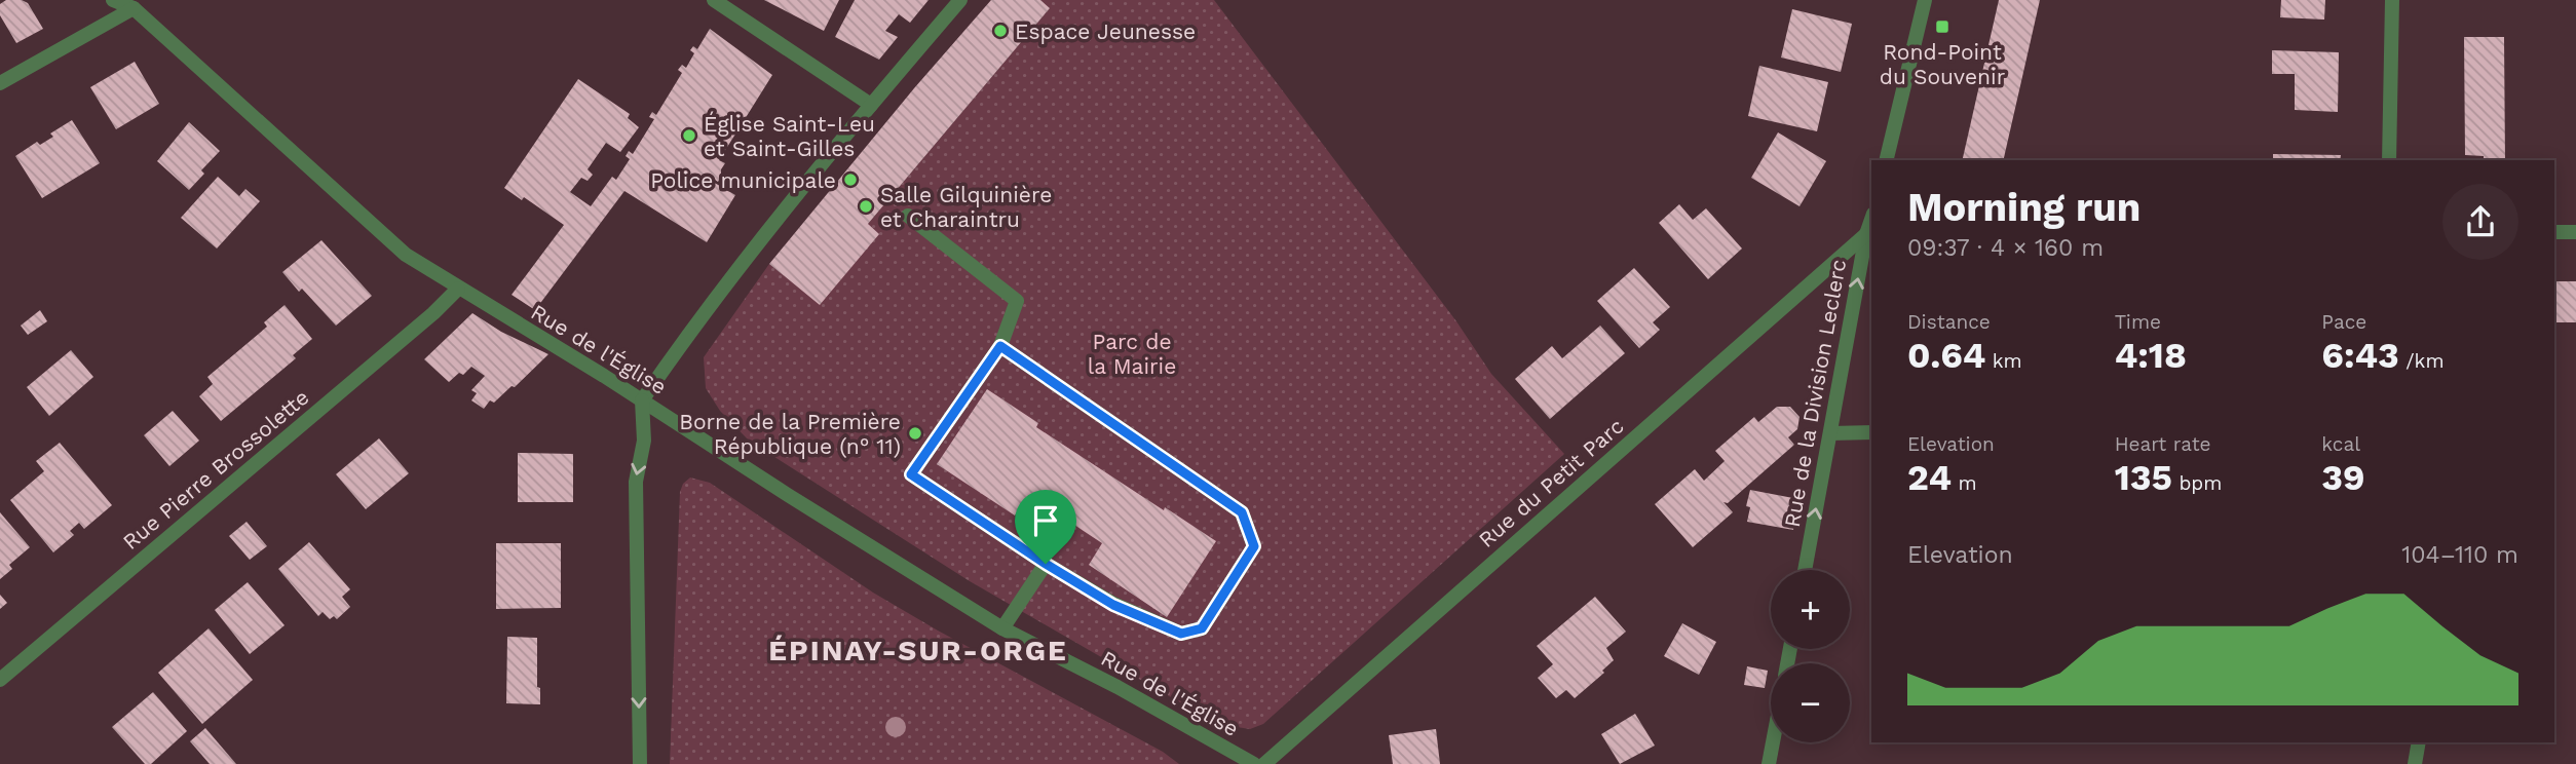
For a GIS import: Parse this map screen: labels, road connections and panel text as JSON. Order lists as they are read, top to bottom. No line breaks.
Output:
{"streets":{"street":["Rue de l'Église","Rue de la Division Leclerc","Rue Pierre Brossolette","Rue du Petit Parc"]},"crossings":[["Rue de l'Église","Rue Pierre Brossolette"],["Rue de la Division Leclerc","Rue du Petit Parc"]],"one_way":["Rue de la Division Leclerc"],"districts":["ÉPINAY-SUR-ORGE"],"parks":["Parc de la Mairie"],"places":{"transit":["Rond-Point du Souvenir"],"other":["Espace Jeunesse","Église Saint-Leu et Saint-Gilles","Police municipale","Salle Gilquinière et Charaintru","Borne de la Première République (n° 11)"]},"page":{"heading":["Morning run","09:37 · 4 × 160 m"],"stats":[["Distance","0.64 km"],["Time","4:18"],["Pace","6:43 /km"],["Elevation","24 m"],["Heart rate","135 bpm"],["kcal","39"]],"chart":["Elevation","104–110 m"],"map_buttons":["+","−"]}}
